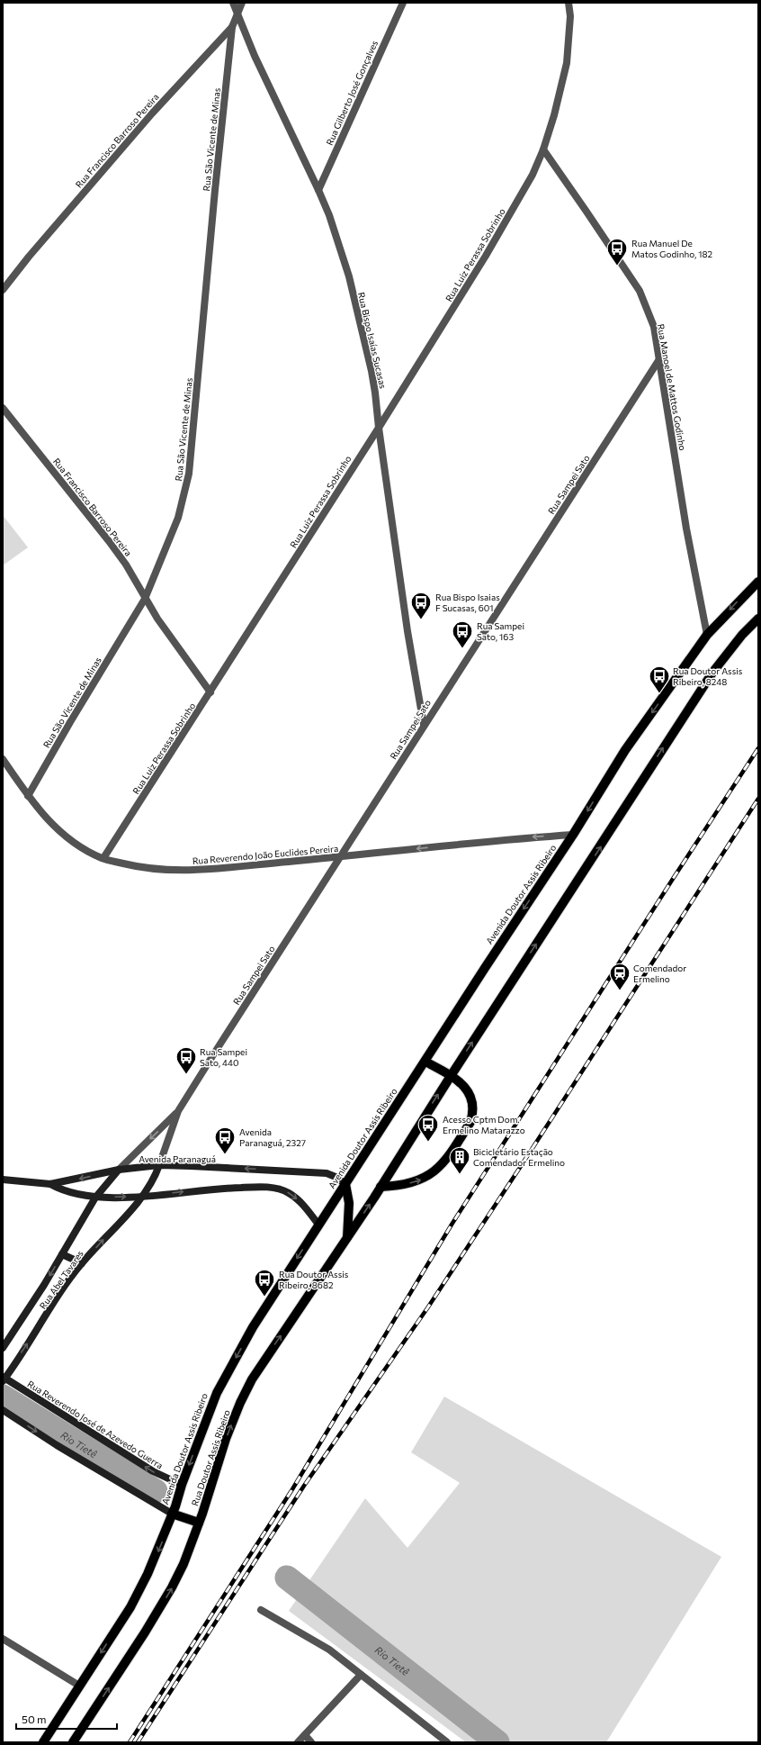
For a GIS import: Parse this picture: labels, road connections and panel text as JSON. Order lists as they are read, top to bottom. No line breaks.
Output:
{"streets":{"main road":["Avenida Doutor Assis Ribeiro","Rua Doutor Assis Ribeiro"],"street":["Rua Gilberto José Gonçalves","Rua São Vicente de Minas","Rua Francisco Barroso Pereira","Rua Luiz Perassa Sobrinho","Rua Bispo Isaías Sucasas","Rua Manoel de Mattos Godinho","Rua Sampei Sato","Rua Reverendo João Euclides Pereira","Avenida Paranaguá","Rua Abel Tavares","Rua Reverendo José de Azevedo Guerra"]},"crossings":[["Rua Gilberto José Gonçalves","Rua Bispo Isaías Sucasas"],["Rua São Vicente de Minas","Rua Francisco Barroso Pereira"],["Rua São Vicente de Minas","Rua Reverendo João Euclides Pereira"],["Rua Francisco Barroso Pereira","Rua Luiz Perassa Sobrinho"],["Rua Francisco Barroso Pereira","Rua Bispo Isaías Sucasas"],["Rua Luiz Perassa Sobrinho","Rua Bispo Isaías Sucasas"],["Rua Luiz Perassa Sobrinho","Rua Manoel de Mattos Godinho"],["Rua Luiz Perassa Sobrinho","Rua Reverendo João Euclides Pereira"],["Rua Bispo Isaías Sucasas","Rua Sampei Sato"],["Rua Manoel de Mattos Godinho","Rua Sampei Sato"],["Rua Manoel de Mattos Godinho","Avenida Doutor Assis Ribeiro"],["Rua Sampei Sato","Rua Reverendo João Euclides Pereira"],["Rua Sampei Sato","Avenida Paranaguá"],["Rua Sampei Sato","Rua Abel Tavares"],["Rua Reverendo João Euclides Pereira","Avenida Doutor Assis Ribeiro"],["Avenida Doutor Assis Ribeiro","Avenida Paranaguá"],["Avenida Doutor Assis Ribeiro","Rua Reverendo José de Azevedo Guerra"],["Avenida Paranaguá","Rua Abel Tavares"],["Rua Abel Tavares","Rua Reverendo José de Azevedo Guerra"]],"one_way":["Rua Reverendo João Euclides Pereira","Rua Doutor Assis Ribeiro"],"water":["Rio Tietê"],"places":{"bus stop":["Rua Manuel De Matos Godinho, 182","Rua Bispo Isaias F Sucasas, 601","Rua Sampei Sato, 163","Rua Doutor Assis Ribeiro, 8248","Rua Sampei Sato, 440","Acesso Cptm Dom. Ermelino Matarazzo","Avenida Paranaguá, 2327","Rua Doutor Assis Ribeiro, 8682"],"station":["Comendador Ermelino"],"building":["Bicicletário Estação Comendador Ermelino"]},"scale_bar":"50 m"}
